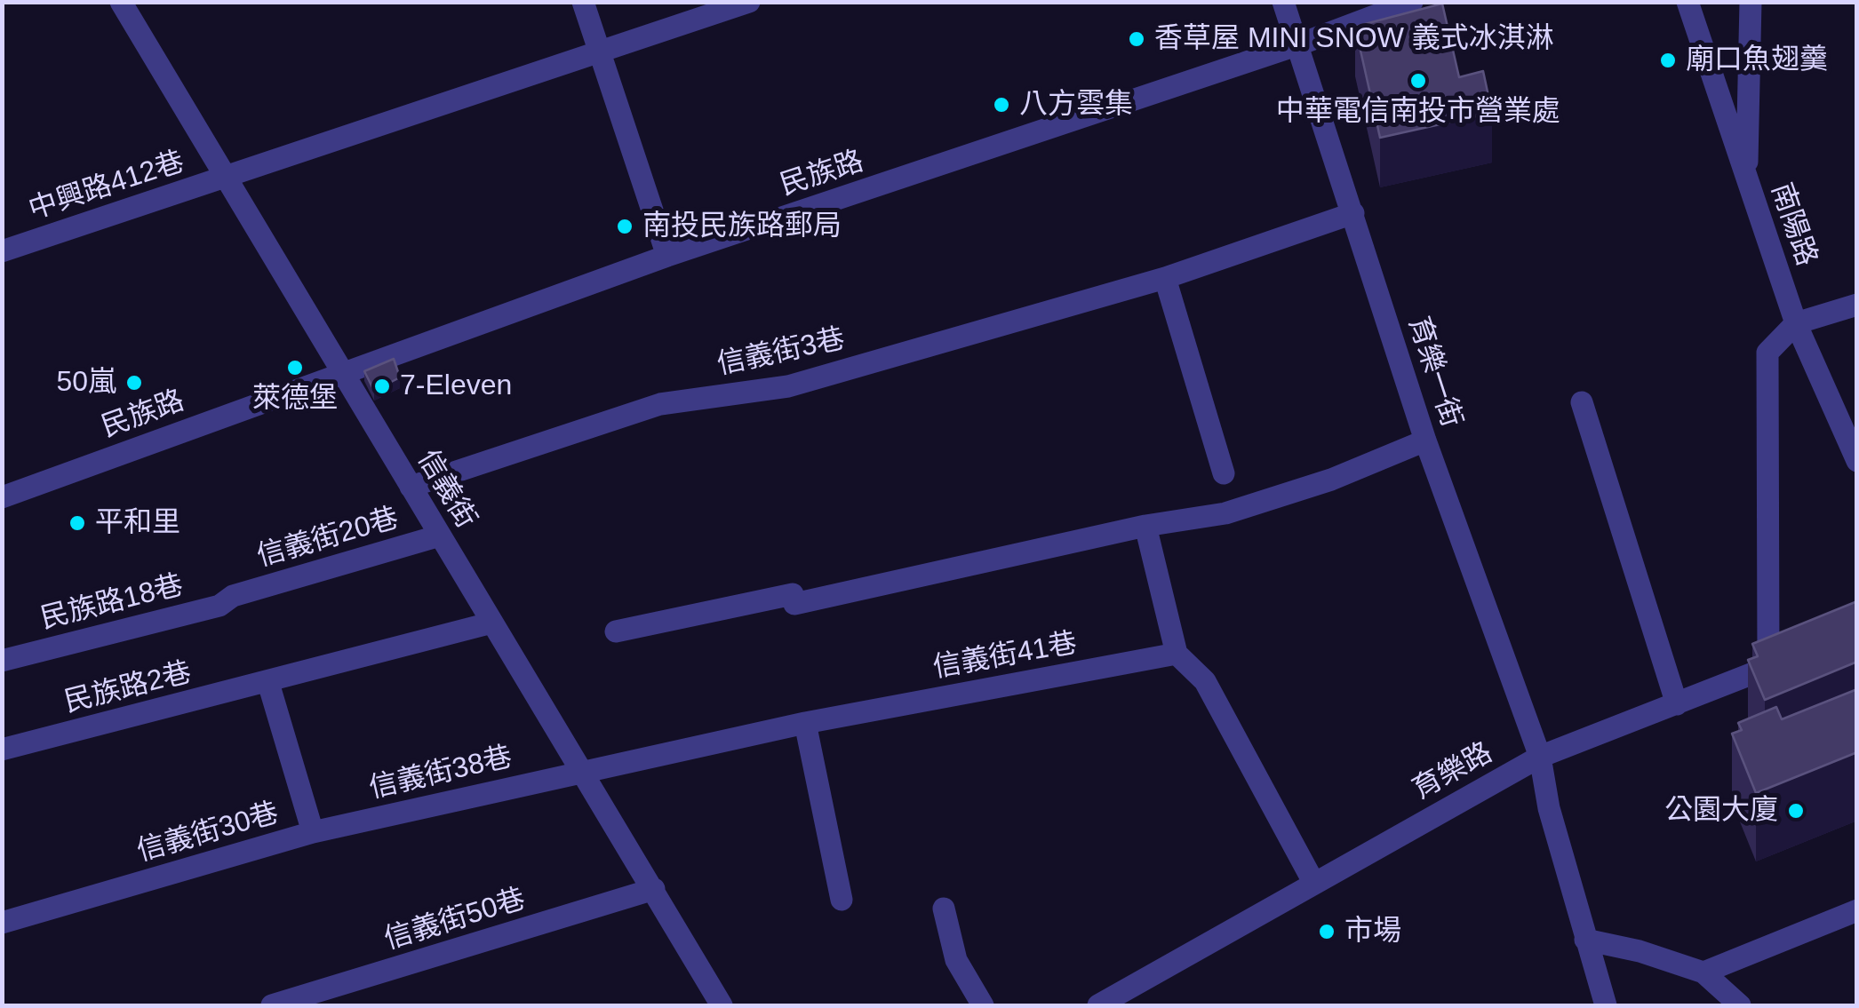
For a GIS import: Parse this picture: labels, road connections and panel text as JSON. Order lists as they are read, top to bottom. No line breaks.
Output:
{"streets":{"street":["民族路","中興路412巷","南陽路","信義街3巷","育樂一街","信義街","信義街20巷","民族路18巷","信義街41巷","民族路2巷","育樂路","信義街38巷","信義街30巷","信義街50巷"]},"crossings":[["民族路","育樂一街"],["民族路","信義街"],["中興路412巷","信義街"],["信義街3巷","育樂一街"],["信義街3巷","信義街"],["育樂一街","育樂路"],["信義街","信義街20巷"],["信義街","信義街41巷"],["信義街","信義街38巷"],["信義街","信義街50巷"],["信義街20巷","民族路18巷"],["信義街41巷","信義街38巷"],["民族路2巷","信義街30巷"],["信義街38巷","信義街30巷"]],"places":["香草屋 MINI SNOW 義式冰淇淋","廟口魚翅羹","中華電信南投市營業處","八方雲集","南投民族路郵局","萊德堡","50嵐","7-Eleven","平和里","公園大廈","市場"]}
